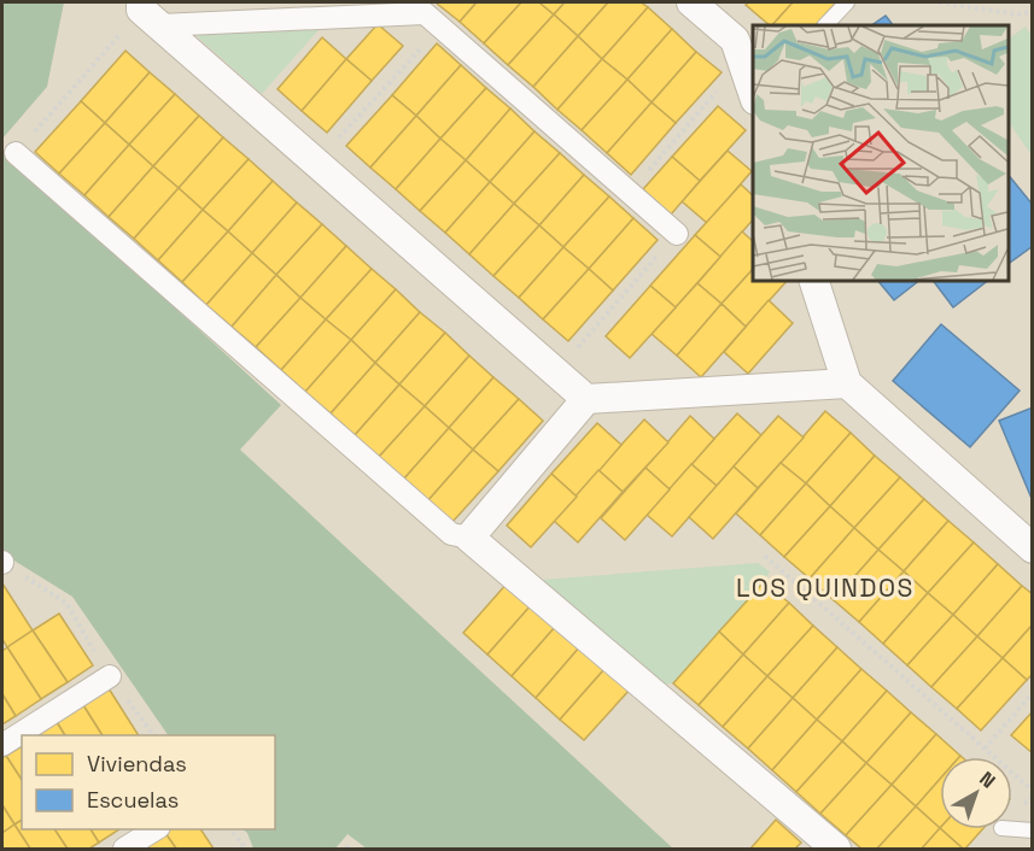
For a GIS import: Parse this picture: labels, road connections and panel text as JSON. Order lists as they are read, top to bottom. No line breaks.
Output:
{"districts":["LOS QUINDOS"],"legend":["Viviendas","Escuelas"],"north":"top right"}
